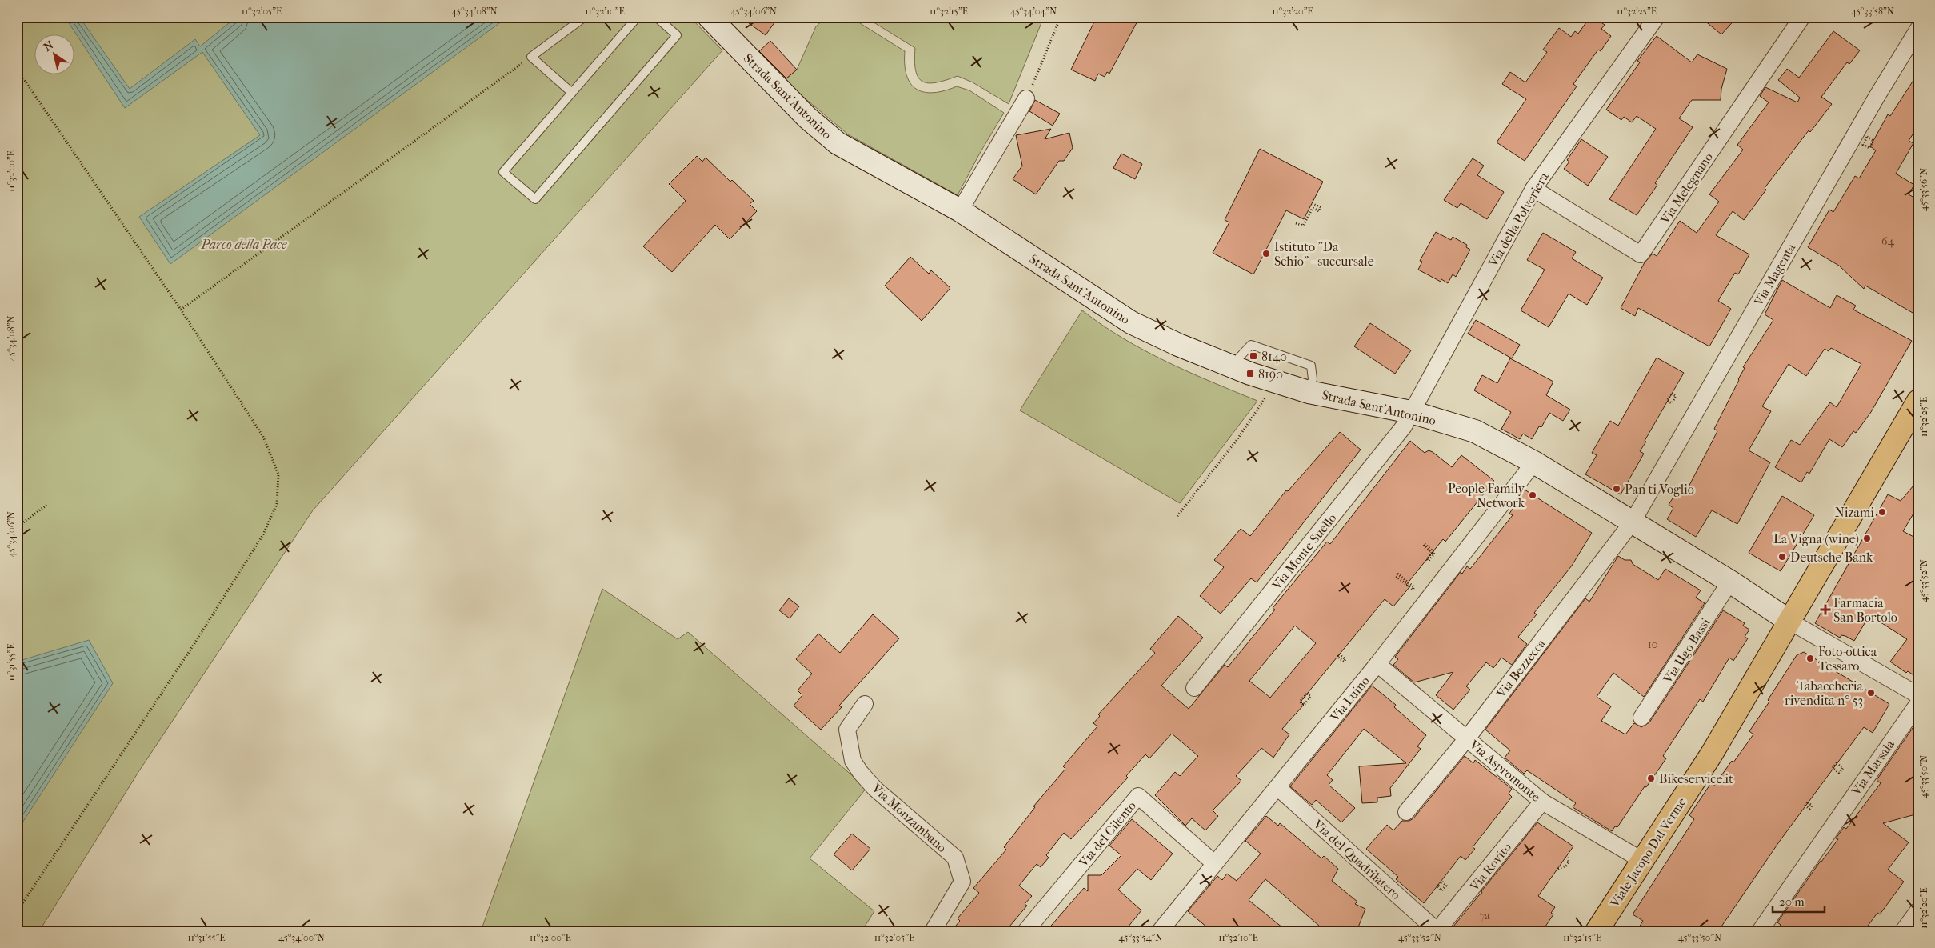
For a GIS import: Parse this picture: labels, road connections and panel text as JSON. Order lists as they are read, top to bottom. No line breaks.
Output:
{"streets":{"main road":["Strada Sant'Antonino","Viale Jacopo Dal Verme"],"street":["Via Melegnano","Via della Polveriera","Via Magenta","Via Monte Suello","Via Ugo Bassi","Via Bezzecca","Via Luino","Via Marsala","Via Aspromonte","Via Monzambano","Via del Cilento","Via del Quadrilatero","Via Rovito"]},"crossings":[["Strada Sant'Antonino","Via della Polveriera"],["Strada Sant'Antonino","Via Magenta"],["Strada Sant'Antonino","Via Monte Suello"],["Strada Sant'Antonino","Via Ugo Bassi"],["Strada Sant'Antonino","Via Bezzecca"],["Strada Sant'Antonino","Via Luino"],["Strada Sant'Antonino","Viale Jacopo Dal Verme"],["Via Melegnano","Via della Polveriera"],["Via della Polveriera","Via Monte Suello"],["Via Magenta","Via Bezzecca"],["Via Bezzecca","Via Aspromonte"],["Via Luino","Via Aspromonte"],["Via Luino","Via del Cilento"],["Via Luino","Via del Quadrilatero"],["Via Aspromonte","Viale Jacopo Dal Verme"],["Via Aspromonte","Via Rovito"],["Via del Quadrilatero","Via Rovito"]],"parks":["Parco della Pace"],"places":{"other":["Istituto \"Da Schio\" - succursale","Pan ti Voglio","People Family Network","Nizami","La Vigna (wine)","Deutsche Bank","Foto-ottica Tessaro","Tabaccheria rivendita n° 53","Bikeservice.it"],"transit":["8140","8190"],"health":["Farmacia San Bortolo"]},"house_numbers":["64","10","7a"],"scale_bar":"20 m","north":"top left","coordinates":["11°32'05\"E","45°34'08\"N","11°32'10\"E","45°34'06\"N","11°32'15\"E","45°34'04\"N","11°32'20\"E","11°32'25\"E","45°33'58\"N","11°32'00\"E","45°33'56\"N","45°33'52\"N","11°31'55\"E","45°33'50\"N","45°34'00\"N","45°33'54\"N"]}
